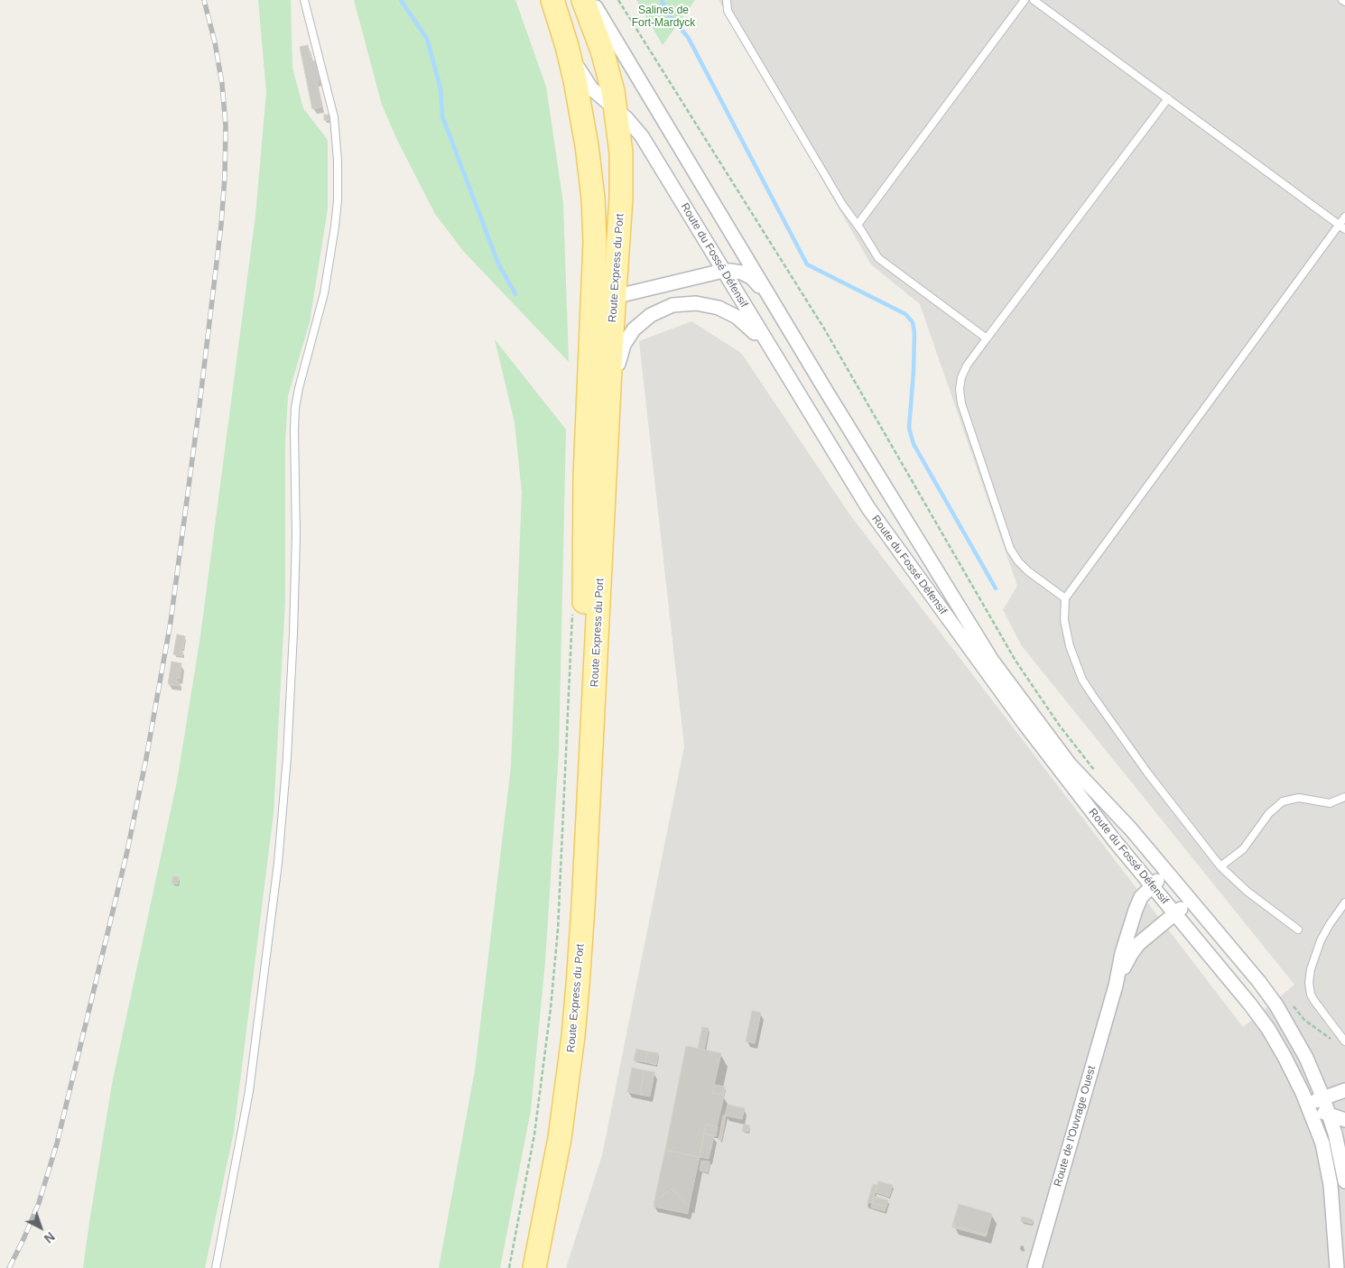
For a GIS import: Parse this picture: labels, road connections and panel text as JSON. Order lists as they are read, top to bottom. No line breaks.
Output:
{"streets":{"main road":["Route du Fossé Défensif","Route Express du Port"],"street":["Route de l'Ouvrage Ouest"]},"crossings":[["Route du Fossé Défensif","Route Express du Port"],["Route du Fossé Défensif","Route de l'Ouvrage Ouest"]],"parks":["Salines de Fort-Mardyck"],"north":"bottom right"}
